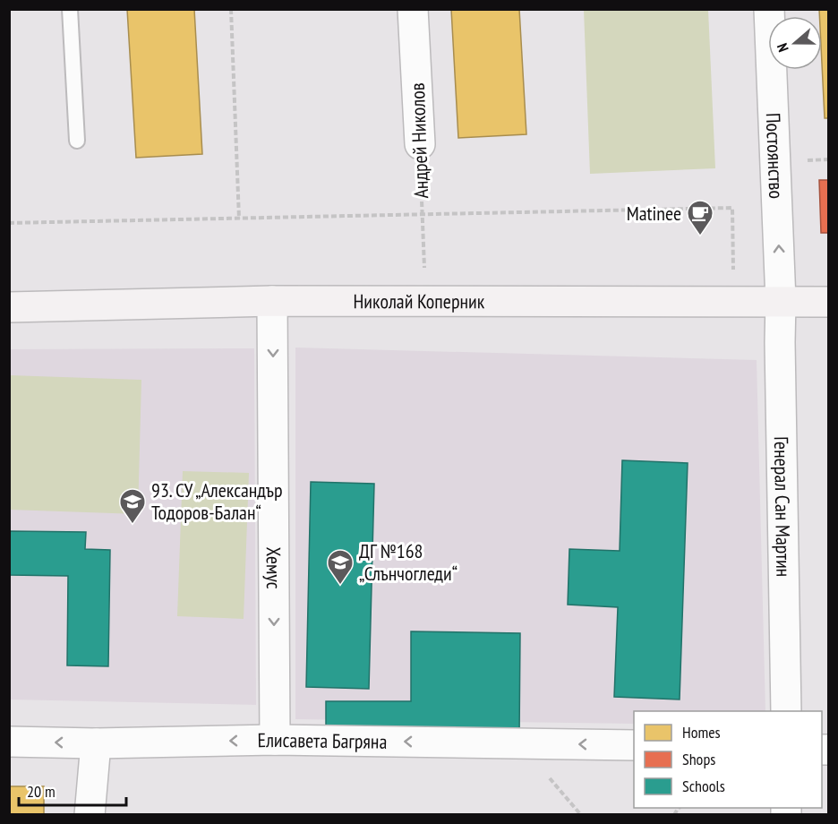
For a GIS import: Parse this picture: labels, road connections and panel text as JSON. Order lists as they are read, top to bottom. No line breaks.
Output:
{"streets":{"street":["Андрей Николов","Постоянство","Николай Коперник","Генерал Сан Мартин","Хемус","Елисавета Багряна"]},"crossings":[["Постоянство","Николай Коперник"],["Постоянство","Генерал Сан Мартин"],["Николай Коперник","Генерал Сан Мартин"],["Николай Коперник","Хемус"],["Хемус","Елисавета Багряна"]],"one_way":["Постоянство","Хемус","Елисавета Багряна"],"places":{"cafe":["Matinee"],"school or university":["93. СУ „Александър Тодоров-Балан“","ДГ №168 „Слънчогледи“"]},"legend":["Homes","Shops","Schools"],"scale_bar":"20 m","north":"left"}
